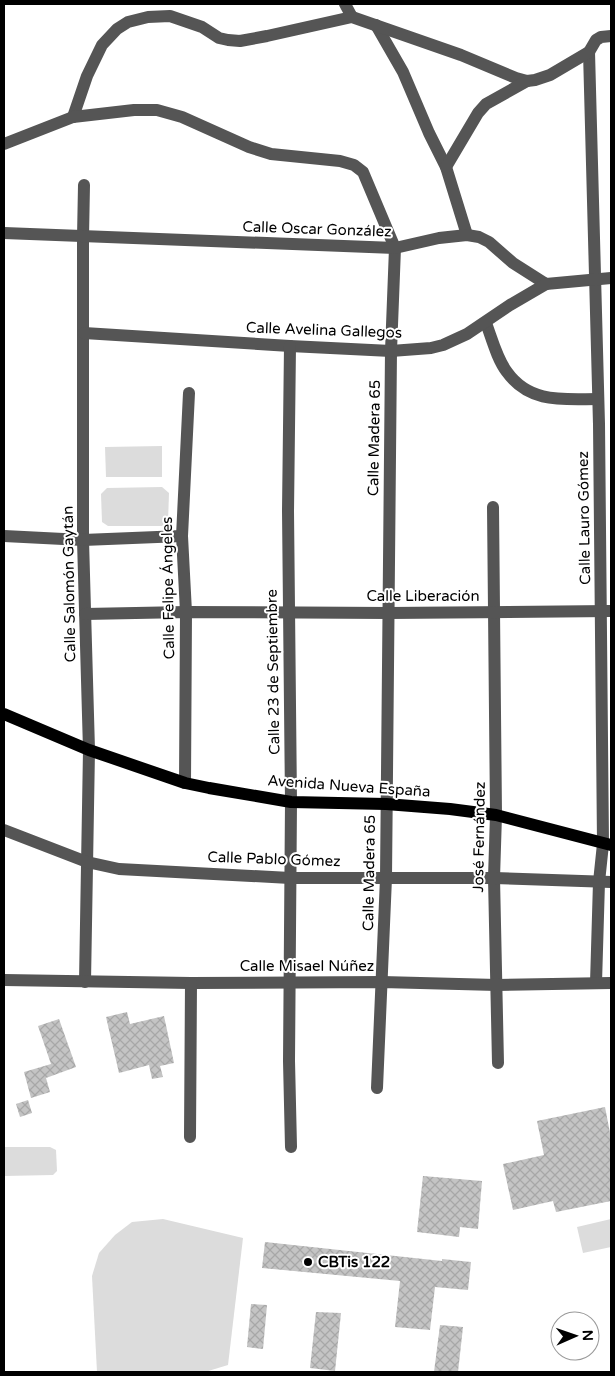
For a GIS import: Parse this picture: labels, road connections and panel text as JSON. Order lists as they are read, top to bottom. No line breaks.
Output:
{"streets":{"main road":["Avenida Nueva España"],"street":["Calle Oscar González","Calle Avelina Gallegos","Calle Madera 65","Calle Lauro Gómez","Calle Salomón Gaytán","Calle Felipe Ángeles","Calle Liberación","Calle 23 de Septiembre","José Fernández","Calle Pablo Gómez","Calle Misael Núñez"]},"crossings":[["Calle Oscar González","Calle Avelina Gallegos"],["Calle Oscar González","Calle Madera 65"],["Calle Oscar González","Calle Salomón Gaytán"],["Calle Avelina Gallegos","Calle Madera 65"],["Calle Avelina Gallegos","Calle Salomón Gaytán"],["Calle Avelina Gallegos","Calle 23 de Septiembre"],["Calle Madera 65","Calle Liberación"],["Calle Madera 65","Avenida Nueva España"],["Calle Madera 65","Calle Pablo Gómez"],["Calle Madera 65","Calle Misael Núñez"],["Calle Lauro Gómez","Calle Liberación"],["Calle Lauro Gómez","Avenida Nueva España"],["Calle Lauro Gómez","Calle Pablo Gómez"],["Calle Lauro Gómez","Calle Misael Núñez"],["Calle Salomón Gaytán","Calle Liberación"],["Calle Salomón Gaytán","Avenida Nueva España"],["Calle Salomón Gaytán","Calle Pablo Gómez"],["Calle Salomón Gaytán","Calle Misael Núñez"],["Calle Felipe Ángeles","Calle Liberación"],["Calle Felipe Ángeles","Avenida Nueva España"],["Calle Liberación","Calle 23 de Septiembre"],["Calle Liberación","José Fernández"],["Calle 23 de Septiembre","Avenida Nueva España"],["Calle 23 de Septiembre","Calle Pablo Gómez"],["Calle 23 de Septiembre","Calle Misael Núñez"],["Avenida Nueva España","José Fernández"],["José Fernández","Calle Pablo Gómez"],["José Fernández","Calle Misael Núñez"]],"places":["CBTis 122"],"north":"right"}
